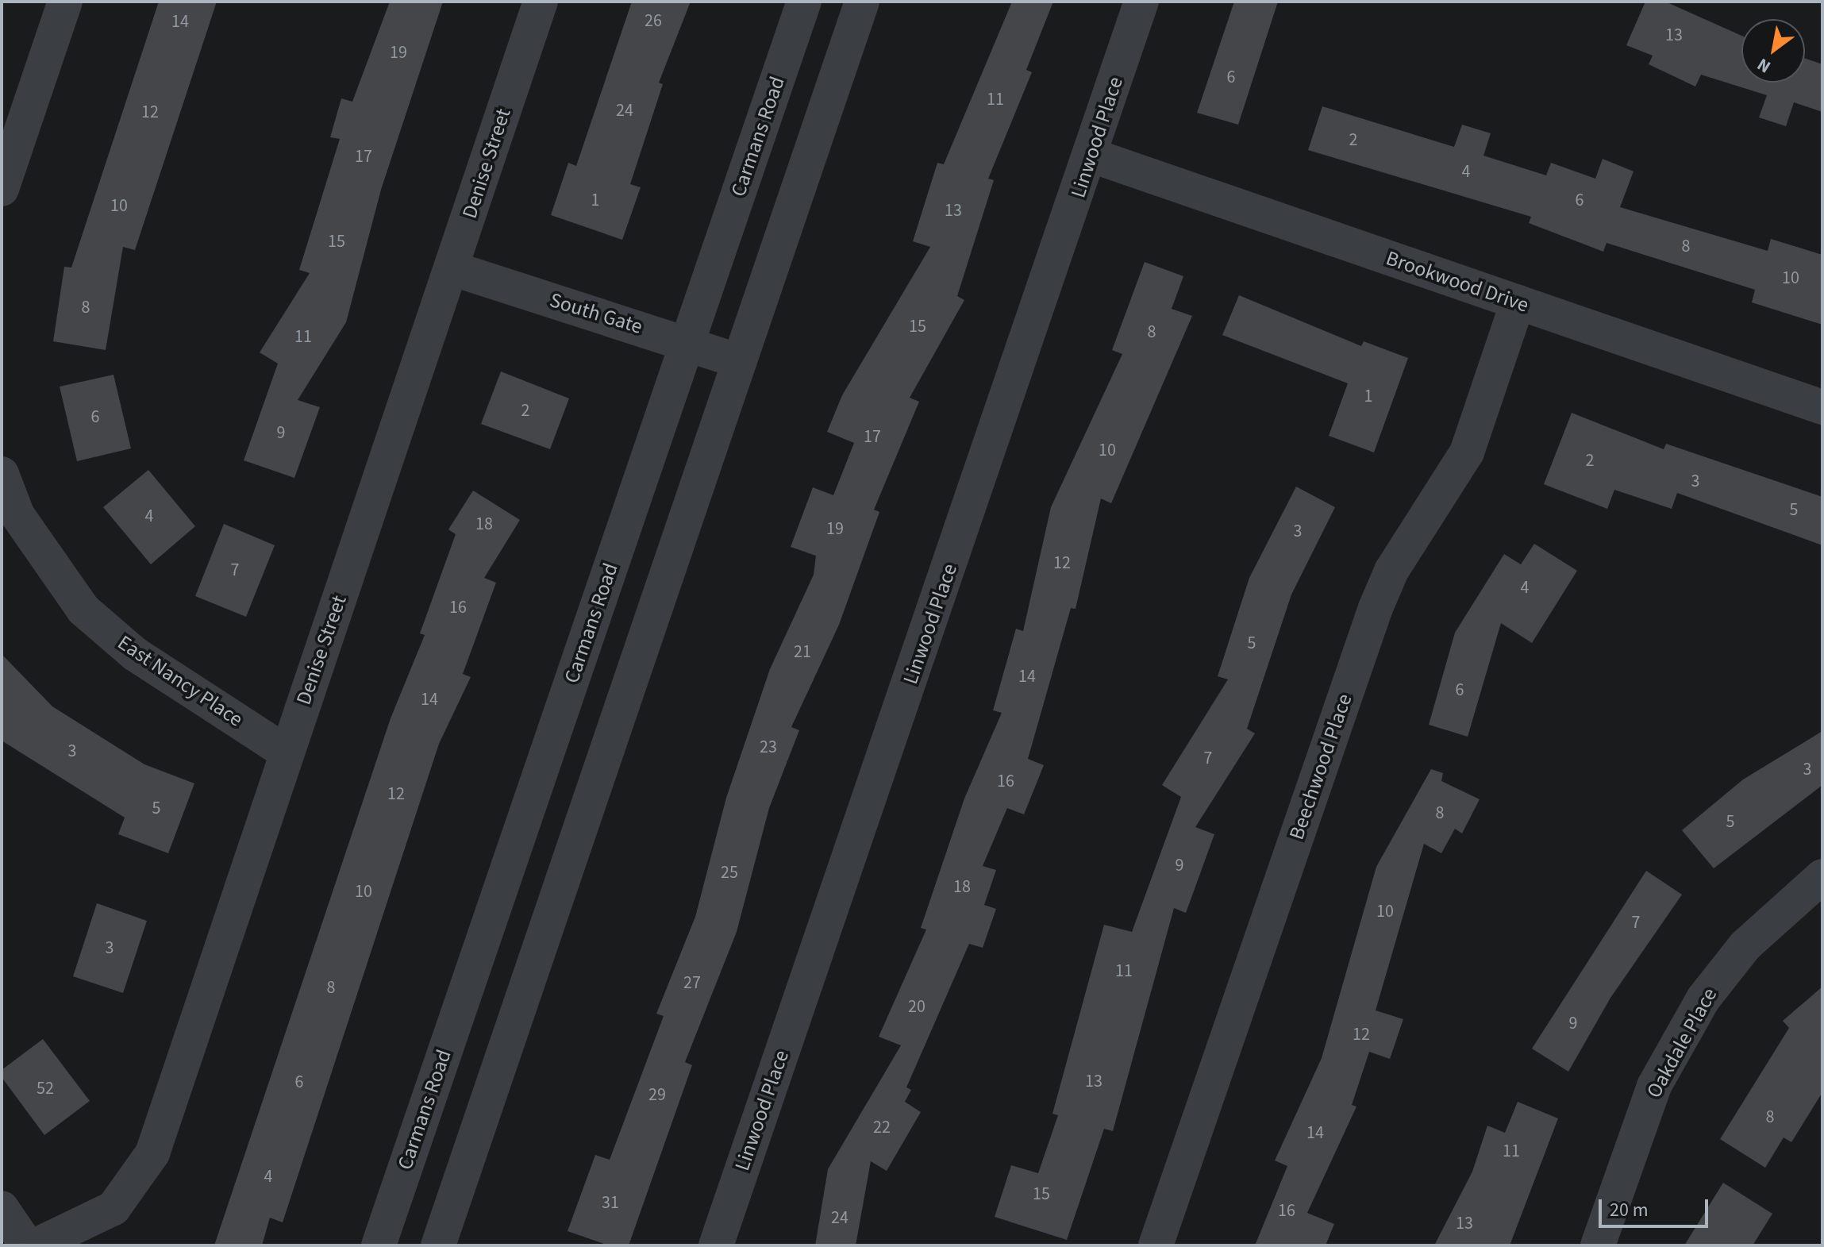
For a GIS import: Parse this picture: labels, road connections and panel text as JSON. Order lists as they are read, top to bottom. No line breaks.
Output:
{"streets":{"street":["Carmans Road","Linwood Place","Denise Street","Brookwood Drive","South Gate","East Nancy Place","Beechwood Place","Oakdale Place"]},"crossings":[["Carmans Road","South Gate"],["Linwood Place","Brookwood Drive"],["Denise Street","South Gate"],["Denise Street","East Nancy Place"],["Brookwood Drive","Beechwood Place"]],"house_numbers":["26","14","13","19","6","11","24","12","2","17","4","1","6","10","13","15","8","10","8","15","8","11","1","2","6","9","17","10","2","3","5","4","18","19","3","12","7","4","16","5","21","14","6","14","23","3","7","3","16","12","5","8","5","9","25","18","10","10","7","3","11","27","8","20","9","12","13","6","52","29","8","22","14","11","4","15","31","16","24","13"],"scale_bar":"20 m","north":"bottom left"}
